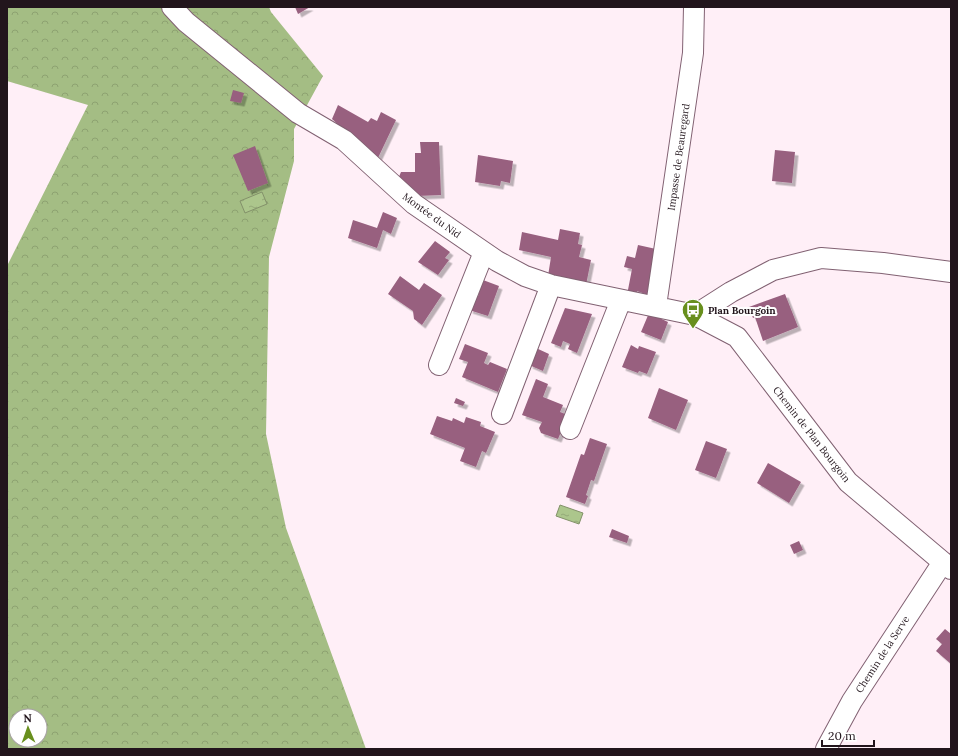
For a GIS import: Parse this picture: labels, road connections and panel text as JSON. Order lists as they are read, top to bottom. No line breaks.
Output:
{"streets":{"street":["Impasse de Beauregard","Montée du Nid","Chemin de Plan Bourgoin","Chemin de la Serve"]},"crossings":[["Impasse de Beauregard","Montée du Nid"],["Montée du Nid","Chemin de Plan Bourgoin"],["Chemin de Plan Bourgoin","Chemin de la Serve"]],"places":{"bus stop":["Plan Bourgoin"]},"scale_bar":"20 m","north":"top"}
